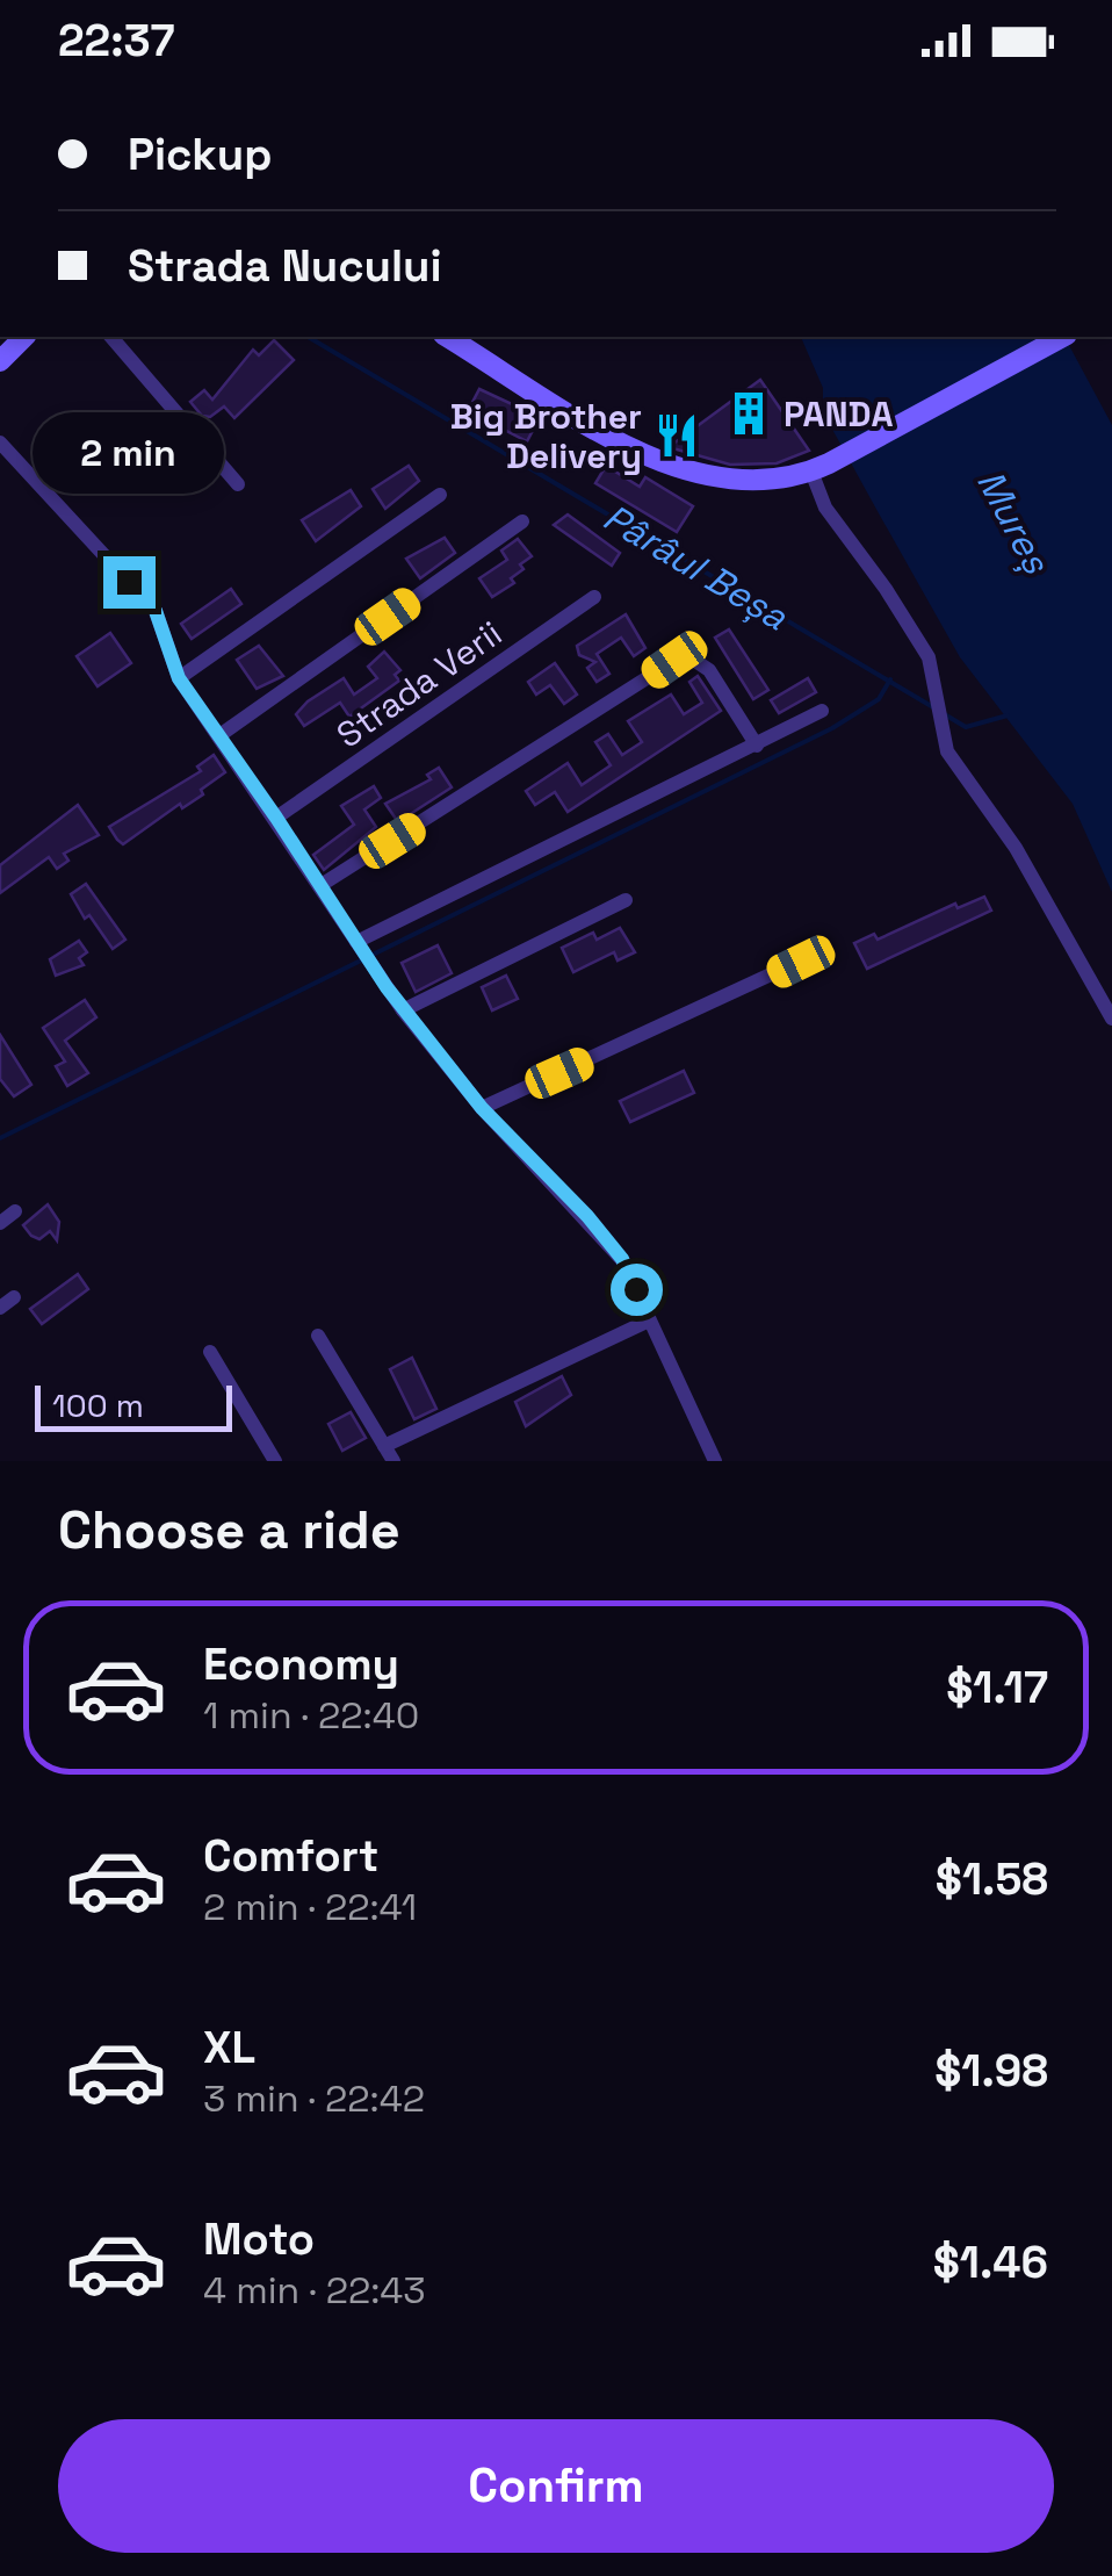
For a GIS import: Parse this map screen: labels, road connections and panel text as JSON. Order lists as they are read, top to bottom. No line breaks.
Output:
{"streets":{"street":["Strada Verii"]},"water":["Mureș","Pârâul Beșa"],"places":{"building":["PANDA"],"restaurant":["Big Brother Delivery"]},"scale_bar":"100 m","page":{"status":"22:37","banner":["Pickup","Strada Nucului"],"bubble":"2 min","scale":"100 m","heading":"Choose a ride","list":[{"name":"Economy","note":"1 min · 22:40","value":"$1.17"},{"name":"Comfort","note":"2 min · 22:41","value":"$1.58"},{"name":"XL","note":"3 min · 22:42","value":"$1.98"},{"name":"Moto","note":"4 min · 22:43","value":"$1.46"}],"buttons":"Confirm"}}
